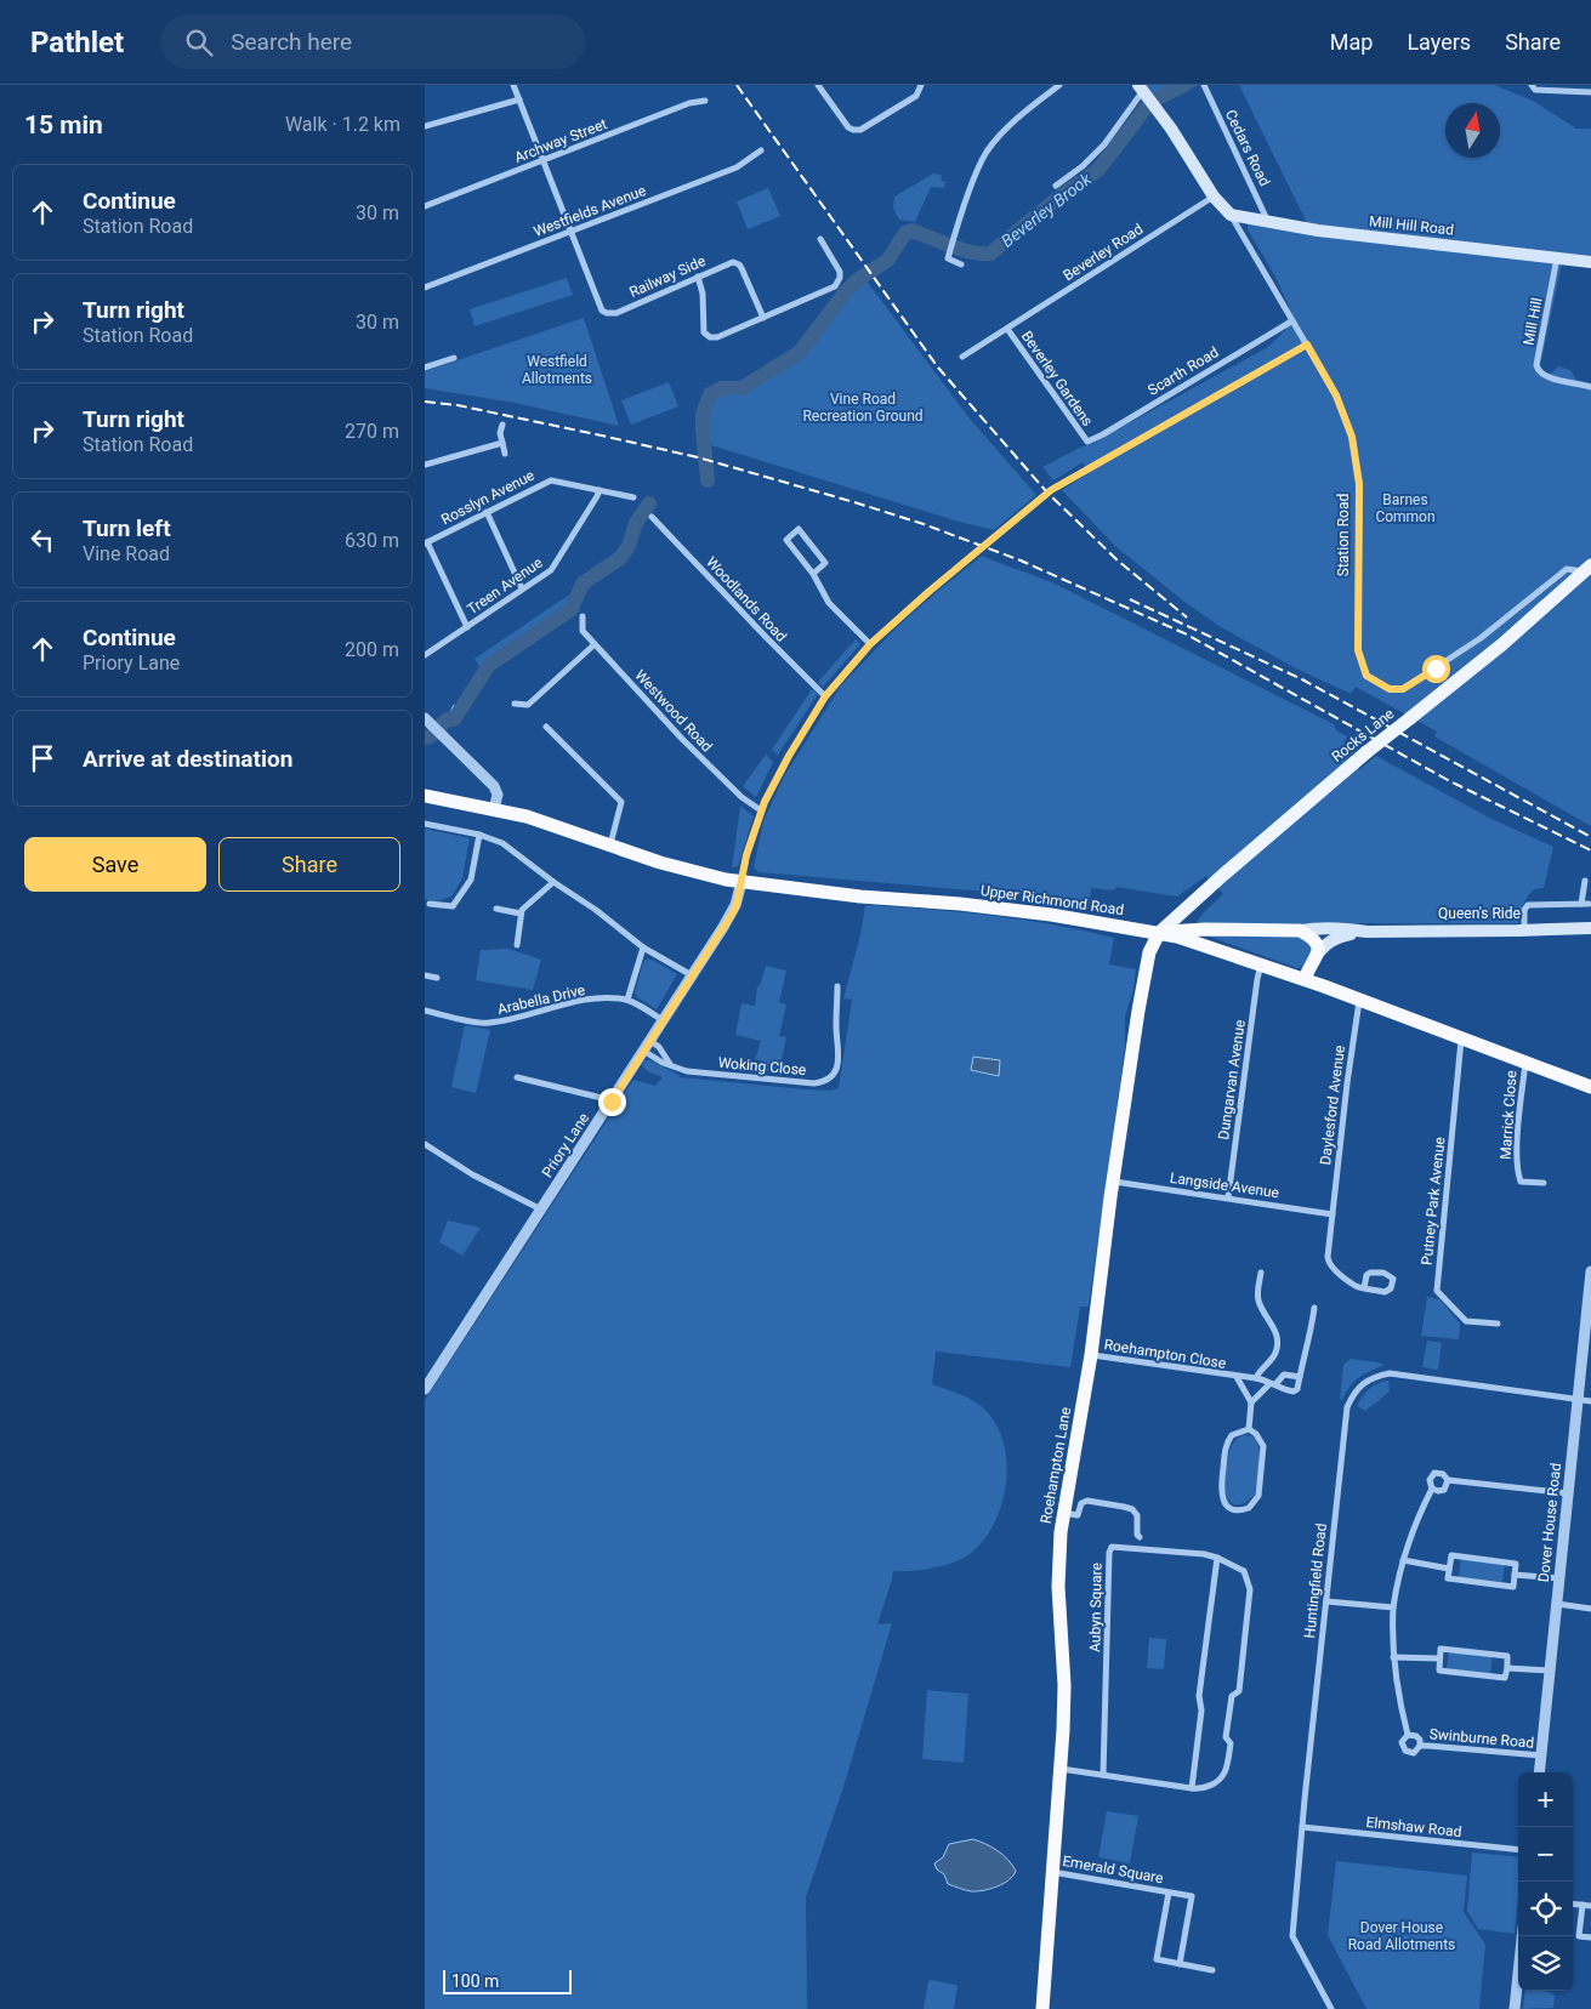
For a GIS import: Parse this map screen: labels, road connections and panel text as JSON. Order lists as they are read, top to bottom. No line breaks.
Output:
{"streets":{"highway":["Upper Richmond Road","Queen's Ride","Roehampton Lane"],"main road":["Mill Hill Road","Station Road","Rocks Lane"],"street":["Archway Street","Cedars Road","Westfields Avenue","Beverley Road","Railway Side","Mill Hill","Scarth Road","Beverley Gardens","Rosslyn Avenue","Treen Avenue","Woodlands Road","Westwood Road","Arabella Drive","Woking Close","Dungarvan Avenue","Daylesford Avenue","Marrick Close","Priory Lane","Langside Avenue","Putney Park Avenue","Roehampton Close","Dover House Road","Huntingfield Road","Aubyn Square","Swinburne Road","Elmshaw Road","Emerald Square"]},"crossings":[["Cedars Road","Mill Hill Road"],["Westfields Avenue","Railway Side"],["Mill Hill Road","Mill Hill"],["Mill Hill Road","Station Road"],["Beverley Road","Beverley Gardens"],["Beverley Road","Station Road"],["Scarth Road","Beverley Gardens"],["Scarth Road","Station Road"],["Rosslyn Avenue","Treen Avenue"],["Station Road","Rocks Lane"],["Rocks Lane","Upper Richmond Road"],["Rocks Lane","Queen's Ride"],["Rocks Lane","Roehampton Lane"],["Upper Richmond Road","Queen's Ride"],["Upper Richmond Road","Dungarvan Avenue"],["Upper Richmond Road","Daylesford Avenue"],["Upper Richmond Road","Marrick Close"],["Upper Richmond Road","Priory Lane"],["Upper Richmond Road","Putney Park Avenue"],["Upper Richmond Road","Roehampton Lane"],["Queen's Ride","Roehampton Lane"],["Arabella Drive","Priory Lane"],["Woking Close","Priory Lane"],["Dungarvan Avenue","Langside Avenue"],["Daylesford Avenue","Langside Avenue"],["Langside Avenue","Roehampton Lane"],["Roehampton Close","Roehampton Lane"],["Roehampton Lane","Aubyn Square"],["Roehampton Lane","Emerald Square"],["Dover House Road","Huntingfield Road"],["Dover House Road","Swinburne Road"],["Huntingfield Road","Elmshaw Road"]],"water":["Beverley Brook"],"parks":["Westfield Allotments","Vine Road Recreation Ground","Barnes Common","Dover House Road Allotments"],"scale_bar":"100 m","north":"top","page":{"header":"Pathlet","search":"Search here","nav":["Map","Layers","Share"],"heading":["15 min","Walk · 1.2 km"],"list":[["Continue","Station Road","30 m"],["Turn right","Station Road","30 m"],["Turn right","Station Road","270 m"],["Turn left","Vine Road","630 m"],["Continue","Priory Lane","200 m"],"Arrive at destination"],"buttons":["Save","Share"],"map_buttons":["+","−"],"scale":"100 m"}}
